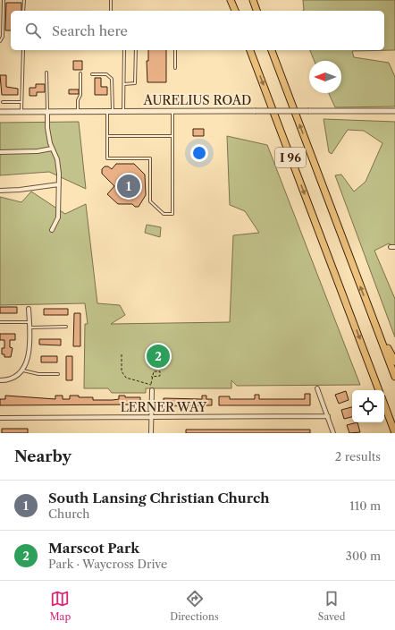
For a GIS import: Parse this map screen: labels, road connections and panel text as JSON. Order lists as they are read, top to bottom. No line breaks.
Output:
{"streets":{"highway":["I 96"],"street":["AURELIUS ROAD","LERNER WAY"]},"north":"left","page":{"search":"Search here","pins":["1","2"],"heading":["Nearby","2 results"],"list":[{"mark":"1","name":"South Lansing Christian Church","note":"Church","value":"110 m"},{"mark":"2","name":"Marscot Park","note":"Park · Waycross Drive","value":"300 m"}],"nav":["Map","Directions","Saved"]}}
